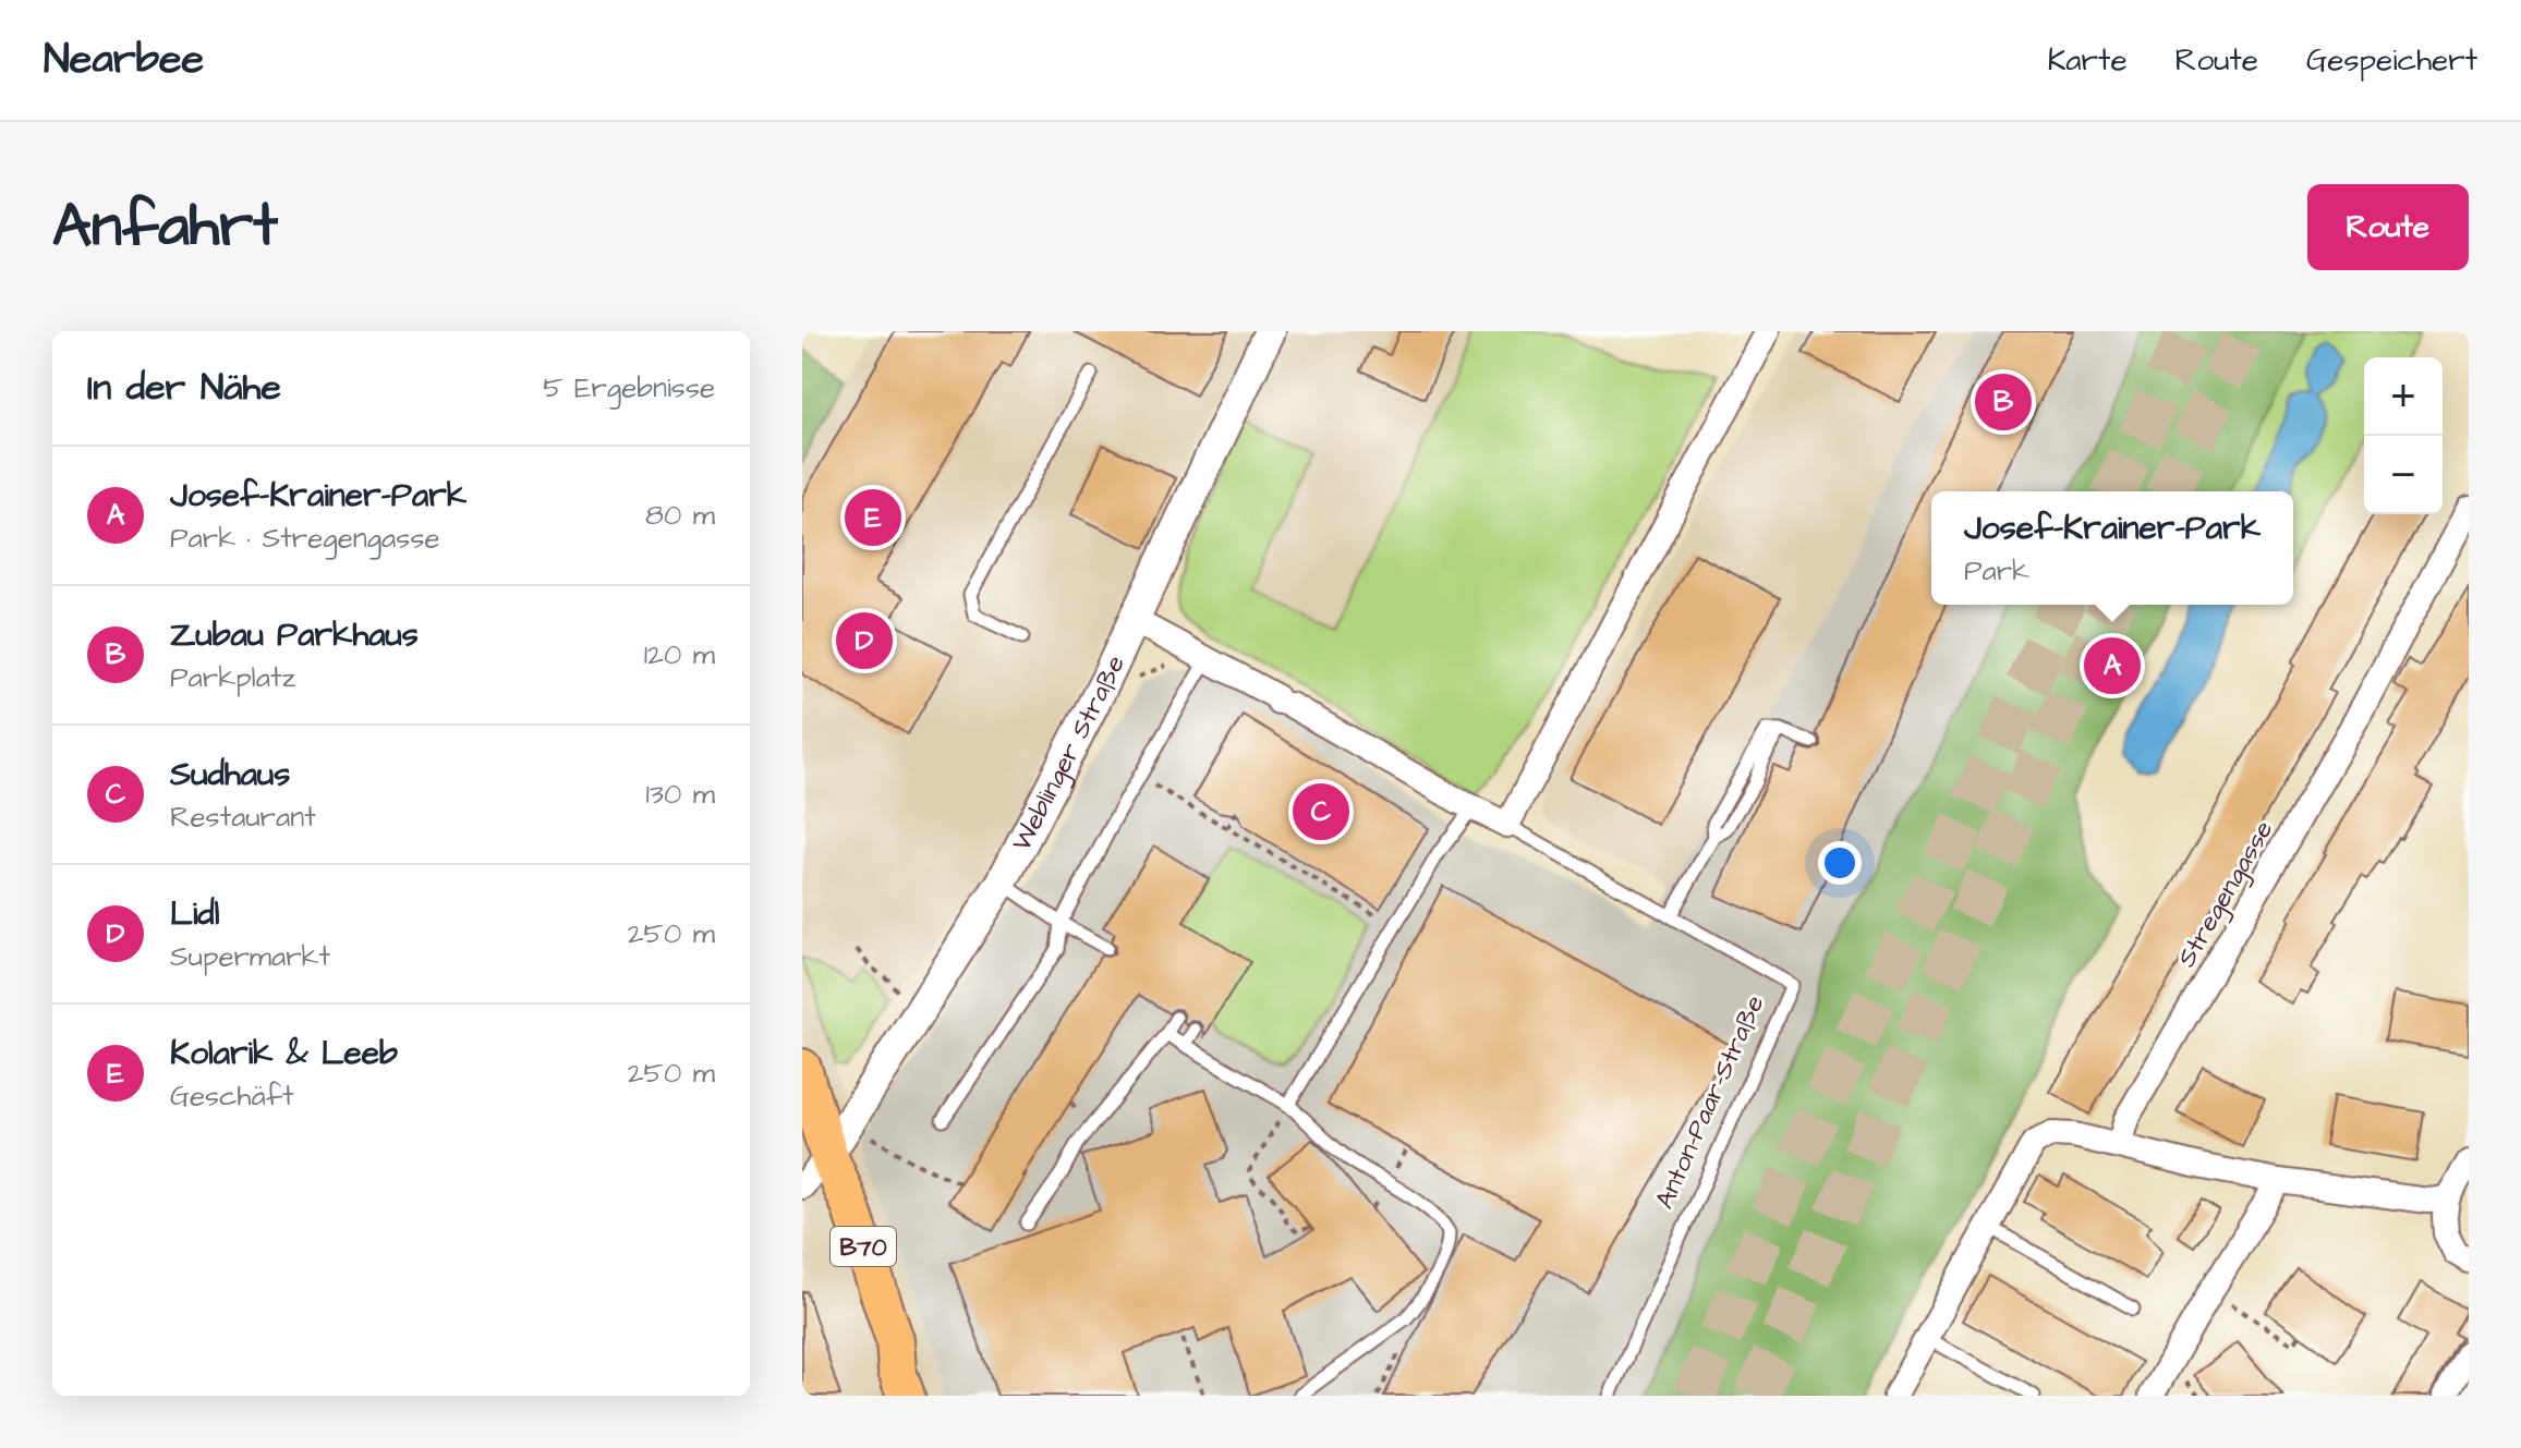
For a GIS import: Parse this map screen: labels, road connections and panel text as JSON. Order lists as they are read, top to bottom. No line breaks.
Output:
{"streets":{"main road":["B70"],"street":["Weblinger Straße","Stregengasse","Anton-Paar-Straße"]},"crossings":[["Weblinger Straße","Anton-Paar-Straße"],["Weblinger Straße","B70"]],"page":{"header":"Nearbee","nav":["Karte","Route","Gespeichert"],"title":"Anfahrt","buttons":"Route","heading":["In der Nähe","5 Ergebnisse"],"map_buttons":["+","−"],"pins":["B","E","D","A","C"],"list":[{"mark":"A","name":"Josef-Krainer-Park","note":"Park · Stregengasse","value":"80 m"},{"mark":"B","name":"Zubau Parkhaus","note":"Parkplatz","value":"120 m"},{"mark":"C","name":"Sudhaus","note":"Restaurant","value":"130 m"},{"mark":"D","name":"Lidl","note":"Supermarkt","value":"250 m"},{"mark":"E","name":"Kolarik & Leeb","note":"Geschäft","value":"250 m"}],"popup":["Josef-Krainer-Park","Park"]}}
